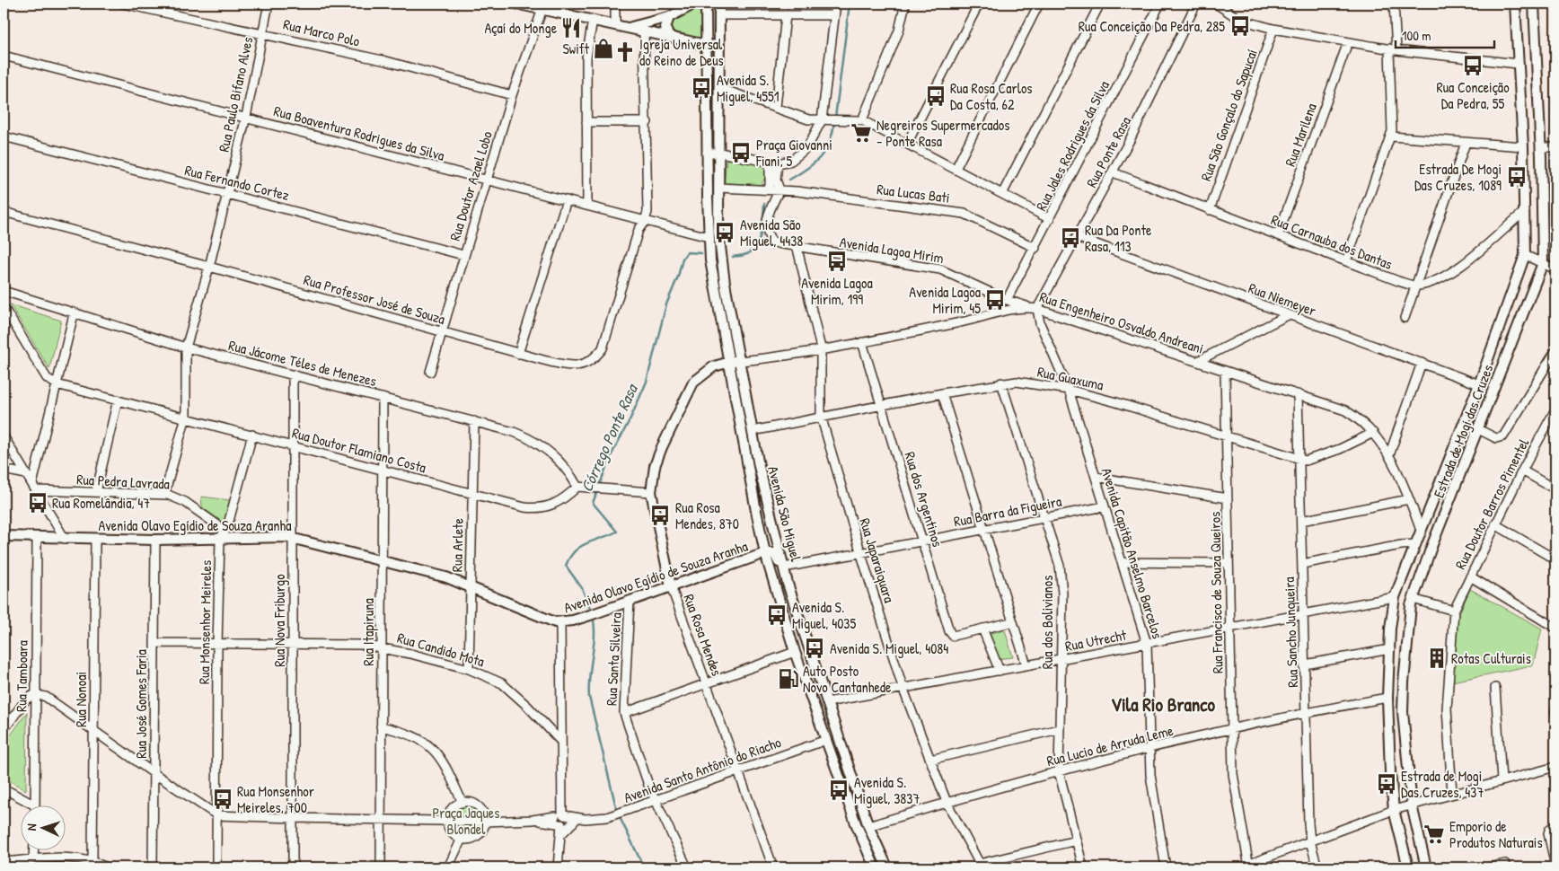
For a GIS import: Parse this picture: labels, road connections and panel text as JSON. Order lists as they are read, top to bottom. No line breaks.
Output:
{"streets":{"main road":["Estrada de Mogi das Cruzes","Avenida São Miguel","Avenida Olavo Egídio de Souza Aranha","Rua Rosa Mendes"],"street":["Rua Marco Polo","Rua Paulo Bifano Alves","Rua São Gonçalo do Sapucaí","Rua Boaventura Rodrigues da Silva","Rua Marilena","Rua Jales Rodrigues da Silva","Rua Ponte Rasa","Rua Fernando Cortez","Rua Doutor Azael Lobo","Rua Lucas Bati","Rua Carnauba dos Dantas","Avenida Lagoa Mirim","Rua Professor José de Souza","Rua Niemeyer","Rua Engenheiro Osvaldo Andreani","Rua Jácome Téles de Menezes","Rua Guaxuma","Rua Doutor Flamiano Costa","Rua Pedra Lavrada","Rua dos Argentinos","Rua Doutor Barros Pimentel","Rua Barra da Figueira","Rua Arlete","Avenida Capitão Anselmo Barcelos","Rua Japaraiquara","Rua Francisco de Souza Queiros","Rua Nova Friburgo","Rua Monsenhor Meireles","Rua dos Bolivianos","Rua Itapiruna","Rua Sancho Junqueira","Rua Utrecht","Rua Candido Mota","Rua Santa Silveira","Rua Tamboara","Rua Nonoai","Rua José Gomes Faria","Rua Lucio de Arruda Leme","Avenida Santo Antônio do Riacho"]},"crossings":[["Rua Marco Polo","Rua Paulo Bifano Alves"],["Rua Marco Polo","Rua Doutor Azael Lobo"],["Rua Paulo Bifano Alves","Rua Boaventura Rodrigues da Silva"],["Rua Paulo Bifano Alves","Rua Fernando Cortez"],["Rua Paulo Bifano Alves","Rua Professor José de Souza"],["Rua Paulo Bifano Alves","Rua Jácome Téles de Menezes"],["Rua Paulo Bifano Alves","Rua Doutor Flamiano Costa"],["Rua Paulo Bifano Alves","Rua Pedra Lavrada"],["Rua São Gonçalo do Sapucaí","Rua Carnauba dos Dantas"],["Rua Boaventura Rodrigues da Silva","Rua Doutor Azael Lobo"],["Rua Boaventura Rodrigues da Silva","Rua Professor José de Souza"],["Rua Boaventura Rodrigues da Silva","Avenida São Miguel"],["Rua Marilena","Rua Carnauba dos Dantas"],["Rua Jales Rodrigues da Silva","Rua Lucas Bati"],["Rua Jales Rodrigues da Silva","Avenida Lagoa Mirim"],["Rua Ponte Rasa","Rua Carnauba dos Dantas"],["Rua Ponte Rasa","Avenida Lagoa Mirim"],["Rua Ponte Rasa","Rua Niemeyer"],["Rua Ponte Rasa","Rua Engenheiro Osvaldo Andreani"],["Rua Ponte Rasa","Avenida Capitão Anselmo Barcelos"],["Rua Fernando Cortez","Rua Doutor Azael Lobo"],["Rua Doutor Azael Lobo","Rua Professor José de Souza"],["Rua Lucas Bati","Avenida Lagoa Mirim"],["Rua Lucas Bati","Avenida São Miguel"],["Avenida Lagoa Mirim","Rua Engenheiro Osvaldo Andreani"],["Avenida Lagoa Mirim","Avenida Capitão Anselmo Barcelos"],["Avenida Lagoa Mirim","Rua Japaraiquara"],["Rua Niemeyer","Estrada de Mogi das Cruzes"],["Rua Engenheiro Osvaldo Andreani","Rua Guaxuma"],["Rua Engenheiro Osvaldo Andreani","Estrada de Mogi das Cruzes"],["Rua Engenheiro Osvaldo Andreani","Rua dos Argentinos"],["Rua Engenheiro Osvaldo Andreani","Avenida São Miguel"],["Rua Engenheiro Osvaldo Andreani","Avenida Capitão Anselmo Barcelos"],["Rua Engenheiro Osvaldo Andreani","Rua Japaraiquara"],["Rua Engenheiro Osvaldo Andreani","Rua Francisco de Souza Queiros"],["Rua Engenheiro Osvaldo Andreani","Rua Sancho Junqueira"],["Rua Engenheiro Osvaldo Andreani","Rua Rosa Mendes"],["Rua Jácome Téles de Menezes","Rua Doutor Flamiano Costa"],["Rua Jácome Téles de Menezes","Rua Arlete"],["Rua Jácome Téles de Menezes","Rua Nova Friburgo"],["Rua Jácome Téles de Menezes","Rua Itapiruna"],["Rua Guaxuma","Rua dos Argentinos"],["Rua Guaxuma","Avenida São Miguel"],["Rua Guaxuma","Avenida Capitão Anselmo Barcelos"],["Rua Guaxuma","Rua Japaraiquara"],["Rua Guaxuma","Rua Francisco de Souza Queiros"],["Rua Guaxuma","Rua dos Bolivianos"],["Rua Guaxuma","Rua Sancho Junqueira"],["Estrada de Mogi das Cruzes","Rua Utrecht"],["Estrada de Mogi das Cruzes","Rua Lucio de Arruda Leme"],["Rua Doutor Flamiano Costa","Rua Arlete"],["Rua Doutor Flamiano Costa","Rua Nova Friburgo"],["Rua Doutor Flamiano Costa","Rua Monsenhor Meireles"],["Rua Doutor Flamiano Costa","Rua Itapiruna"],["Rua Pedra Lavrada","Rua Monsenhor Meireles"],["Rua dos Argentinos","Rua Barra da Figueira"],["Rua Barra da Figueira","Avenida São Miguel"],["Rua Barra da Figueira","Avenida Capitão Anselmo Barcelos"],["Rua Barra da Figueira","Rua Japaraiquara"],["Rua Barra da Figueira","Rua dos Bolivianos"],["Avenida São Miguel","Avenida Olavo Egídio de Souza Aranha"],["Avenida São Miguel","Rua Rosa Mendes"],["Avenida São Miguel","Rua Utrecht"],["Avenida São Miguel","Rua Lucio de Arruda Leme"],["Avenida São Miguel","Avenida Santo Antônio do Riacho"],["Avenida Olavo Egídio de Souza Aranha","Rua Arlete"],["Avenida Olavo Egídio de Souza Aranha","Rua Nova Friburgo"],["Avenida Olavo Egídio de Souza Aranha","Rua Monsenhor Meireles"],["Avenida Olavo Egídio de Souza Aranha","Rua Itapiruna"],["Avenida Olavo Egídio de Souza Aranha","Rua Rosa Mendes"],["Avenida Olavo Egídio de Souza Aranha","Rua Santa Silveira"],["Avenida Olavo Egídio de Souza Aranha","Rua Tamboara"],["Avenida Olavo Egídio de Souza Aranha","Rua Nonoai"],["Avenida Olavo Egídio de Souza Aranha","Rua José Gomes Faria"],["Rua Arlete","Rua Candido Mota"],["Avenida Capitão Anselmo Barcelos","Rua Utrecht"],["Avenida Capitão Anselmo Barcelos","Rua Lucio de Arruda Leme"],["Rua Japaraiquara","Rua Utrecht"],["Rua Japaraiquara","Rua Lucio de Arruda Leme"],["Rua Francisco de Souza Queiros","Rua Utrecht"],["Rua Francisco de Souza Queiros","Rua Lucio de Arruda Leme"],["Rua Nova Friburgo","Rua Candido Mota"],["Rua Nova Friburgo","Avenida Santo Antônio do Riacho"],["Rua Monsenhor Meireles","Rua Candido Mota"],["Rua Monsenhor Meireles","Avenida Santo Antônio do Riacho"],["Rua dos Bolivianos","Rua Utrecht"],["Rua dos Bolivianos","Rua Lucio de Arruda Leme"],["Rua Itapiruna","Rua Candido Mota"],["Rua Itapiruna","Avenida Santo Antônio do Riacho"],["Rua Sancho Junqueira","Rua Utrecht"],["Rua Sancho Junqueira","Rua Lucio de Arruda Leme"],["Rua Rosa Mendes","Avenida Santo Antônio do Riacho"],["Rua Candido Mota","Rua José Gomes Faria"],["Rua Santa Silveira","Avenida Santo Antônio do Riacho"]],"districts":["Vila Rio Branco"],"water":["Córrego Ponte Rasa"],"parks":["Praça Jaques Blondel"],"places":{"bus stop":["Rua Conceição Da Pedra, 285","Rua Conceição Da Pedra, 55","Avenida S. Miguel, 4551","Rua Rosa Carlos Da Costa, 62","Praça Giovanni Fiani, 5","Estrada De Mogi Das Cruzes, 1089","Avenida São Miguel, 4438","Rua Da Ponte Rasa, 113","Avenida Lagoa Mirim, 199","Avenida Lagoa Mirim, 45","Rua Romelândia, 47","Rua Rosa Mendes, 870","Avenida S. Miguel, 4035","Avenida S. Miguel, 4084","Estrada de Mogi Das Cruzes, 437","Avenida S. Miguel, 3837","Rua Monsenhor Meireles, 700"],"restaurant":["Açaí do Monge"],"shop":["Swift"],"church":["Igreja Universal do Reino de Deus"],"supermarket":["Negreiros Supermercados - Ponte Rasa","Emporio de Produtos Naturais"],"building":["Rotas Culturais"],"fuel station":["Auto Posto Novo Cantanhede"]},"scale_bar":"100 m","north":"left"}
